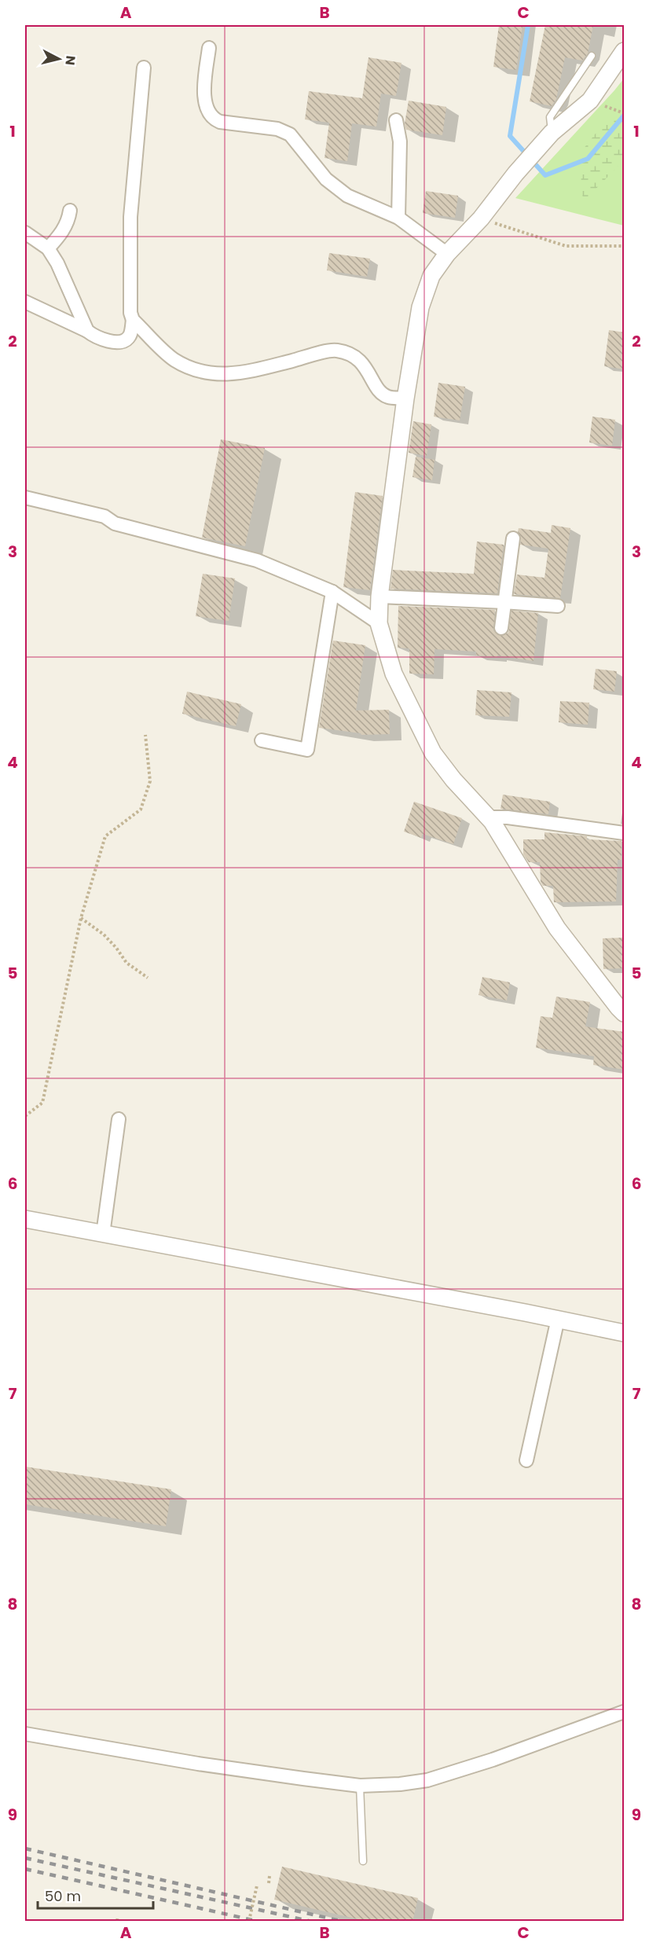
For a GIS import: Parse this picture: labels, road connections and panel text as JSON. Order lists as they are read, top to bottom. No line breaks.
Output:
{"scale_bar":"50 m","north":"right","grid":{"columns":["A","B","C"],"rows":["1","2","3","4","5","6","7","8","9"]}}
